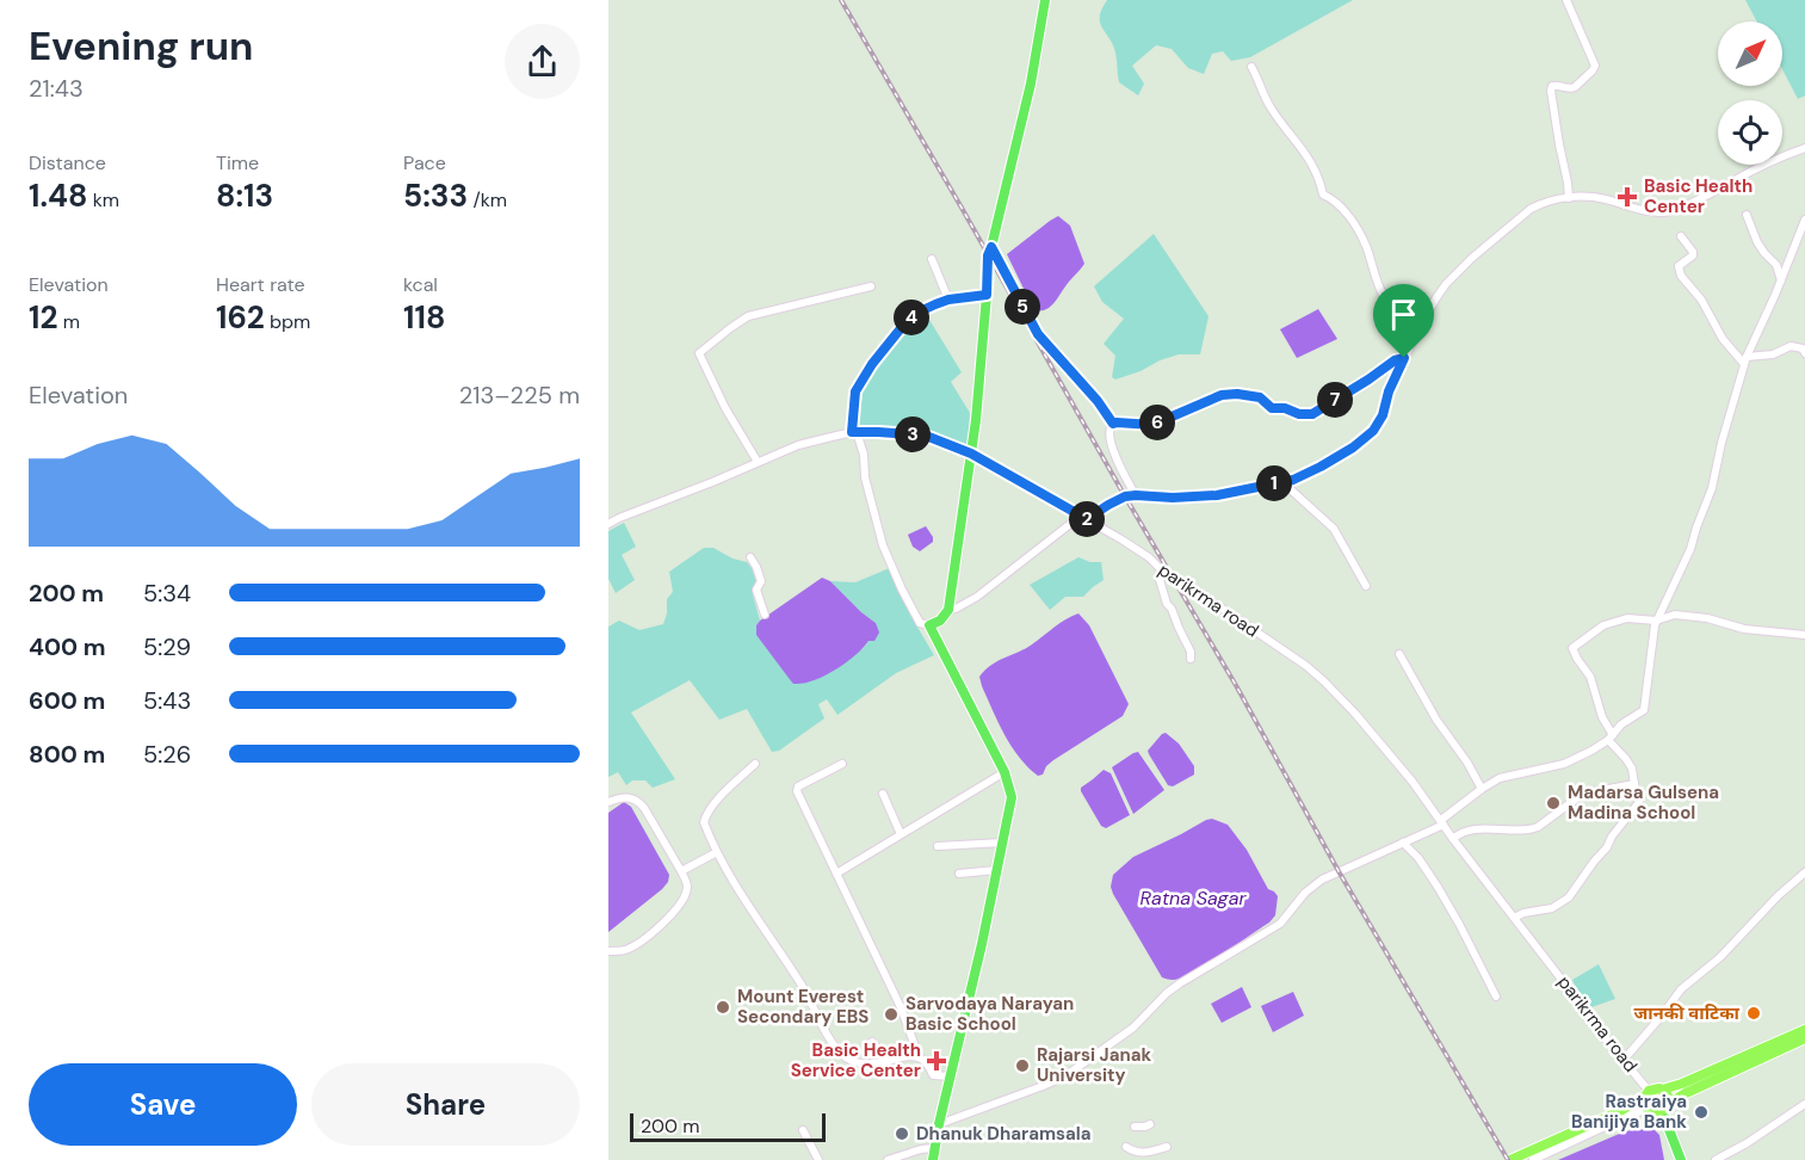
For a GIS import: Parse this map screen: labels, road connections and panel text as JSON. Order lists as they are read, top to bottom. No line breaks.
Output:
{"streets":{"street":["parikrma road"]},"water":["Ratna Sagar"],"places":{"health":["Basic Health Center","Basic Health Service Center"],"other":["Madarsa Gulsena Madina School","Mount Everest Secondary EBS","जानकी वाटिका","Sarvodaya Narayan Basic School","Rajarsi Janak University","Rastraiya Banijiya Bank","Dhanuk Dharamsala"]},"scale_bar":"200 m","north":"top right","page":{"heading":["Evening run","21:43"],"stats":[["Distance","1.48 km"],["Time","8:13"],["Pace","5:33 /km"],["Elevation","12 m"],["Heart rate","162 bpm"],["kcal","118"]],"pins":["5","4","7","6","3","1","2"],"chart":["Elevation","213–225 m"],"list":[{"name":"200 m","note":"5:34"},{"name":"400 m","note":"5:29"},{"name":"600 m","note":"5:43"},{"name":"800 m","note":"5:26"}],"buttons":["Save","Share"],"scale":"200 m"}}
